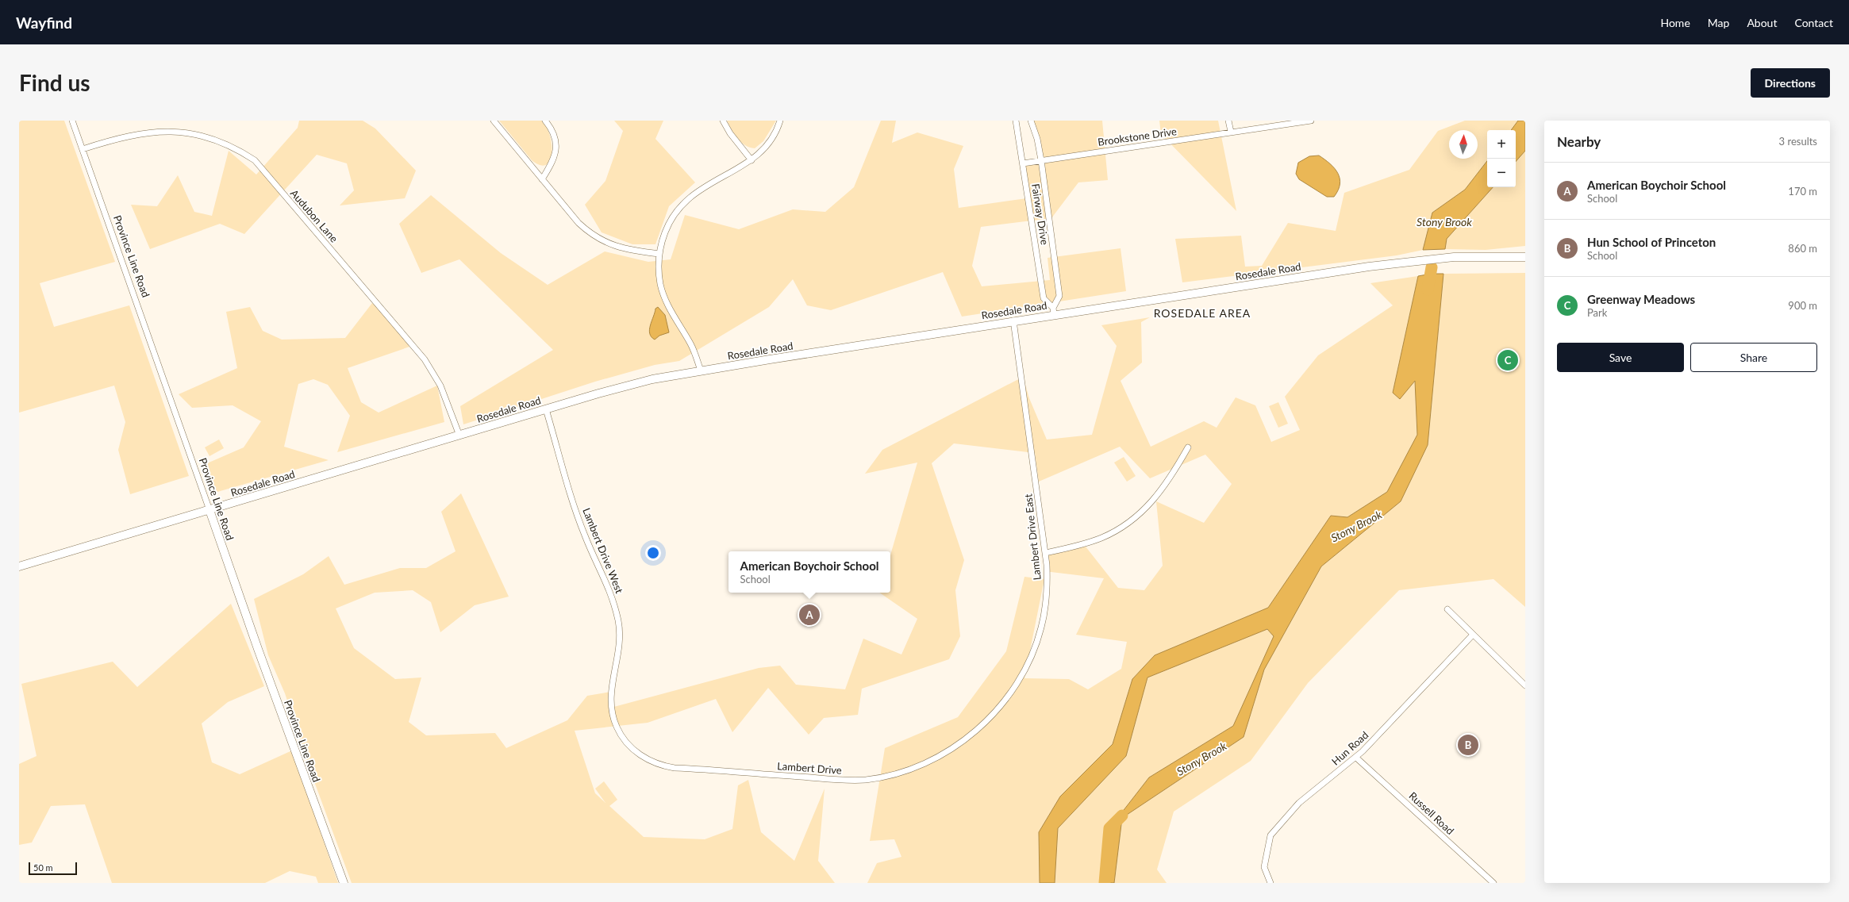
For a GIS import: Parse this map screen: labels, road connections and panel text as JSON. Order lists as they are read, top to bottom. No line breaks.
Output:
{"streets":{"street":["Brookstone Drive","Fairway Drive","Audubon Lane","Province Line Road","Rosedale Road","Lambert Drive East","Lambert Drive West","Hun Road","Lambert Drive","Russell Road"]},"crossings":[["Brookstone Drive","Fairway Drive"],["Fairway Drive","Rosedale Road"],["Audubon Lane","Province Line Road"],["Audubon Lane","Rosedale Road"],["Province Line Road","Rosedale Road"],["Rosedale Road","Lambert Drive East"],["Rosedale Road","Lambert Drive West"],["Lambert Drive East","Lambert Drive"],["Lambert Drive West","Lambert Drive"],["Hun Road","Russell Road"]],"districts":["ROSEDALE AREA"],"water":["Stony Brook"],"scale_bar":"50 m","north":"top","page":{"header":"Wayfind","nav":["Home","Map","About","Contact"],"buttons":["Directions",["Save","Share"]],"title":"Find us","heading":["Nearby","3 results"],"map_buttons":["+","−"],"list":[{"mark":"A","name":"American Boychoir School","note":"School","value":"170 m"},{"mark":"B","name":"Hun School of Princeton","note":"School","value":"860 m"},{"mark":"C","name":"Greenway Meadows","note":"Park","value":"900 m"}],"pins":["C","A","B"],"popup":["American Boychoir School","School"],"scale":"50 m"}}
